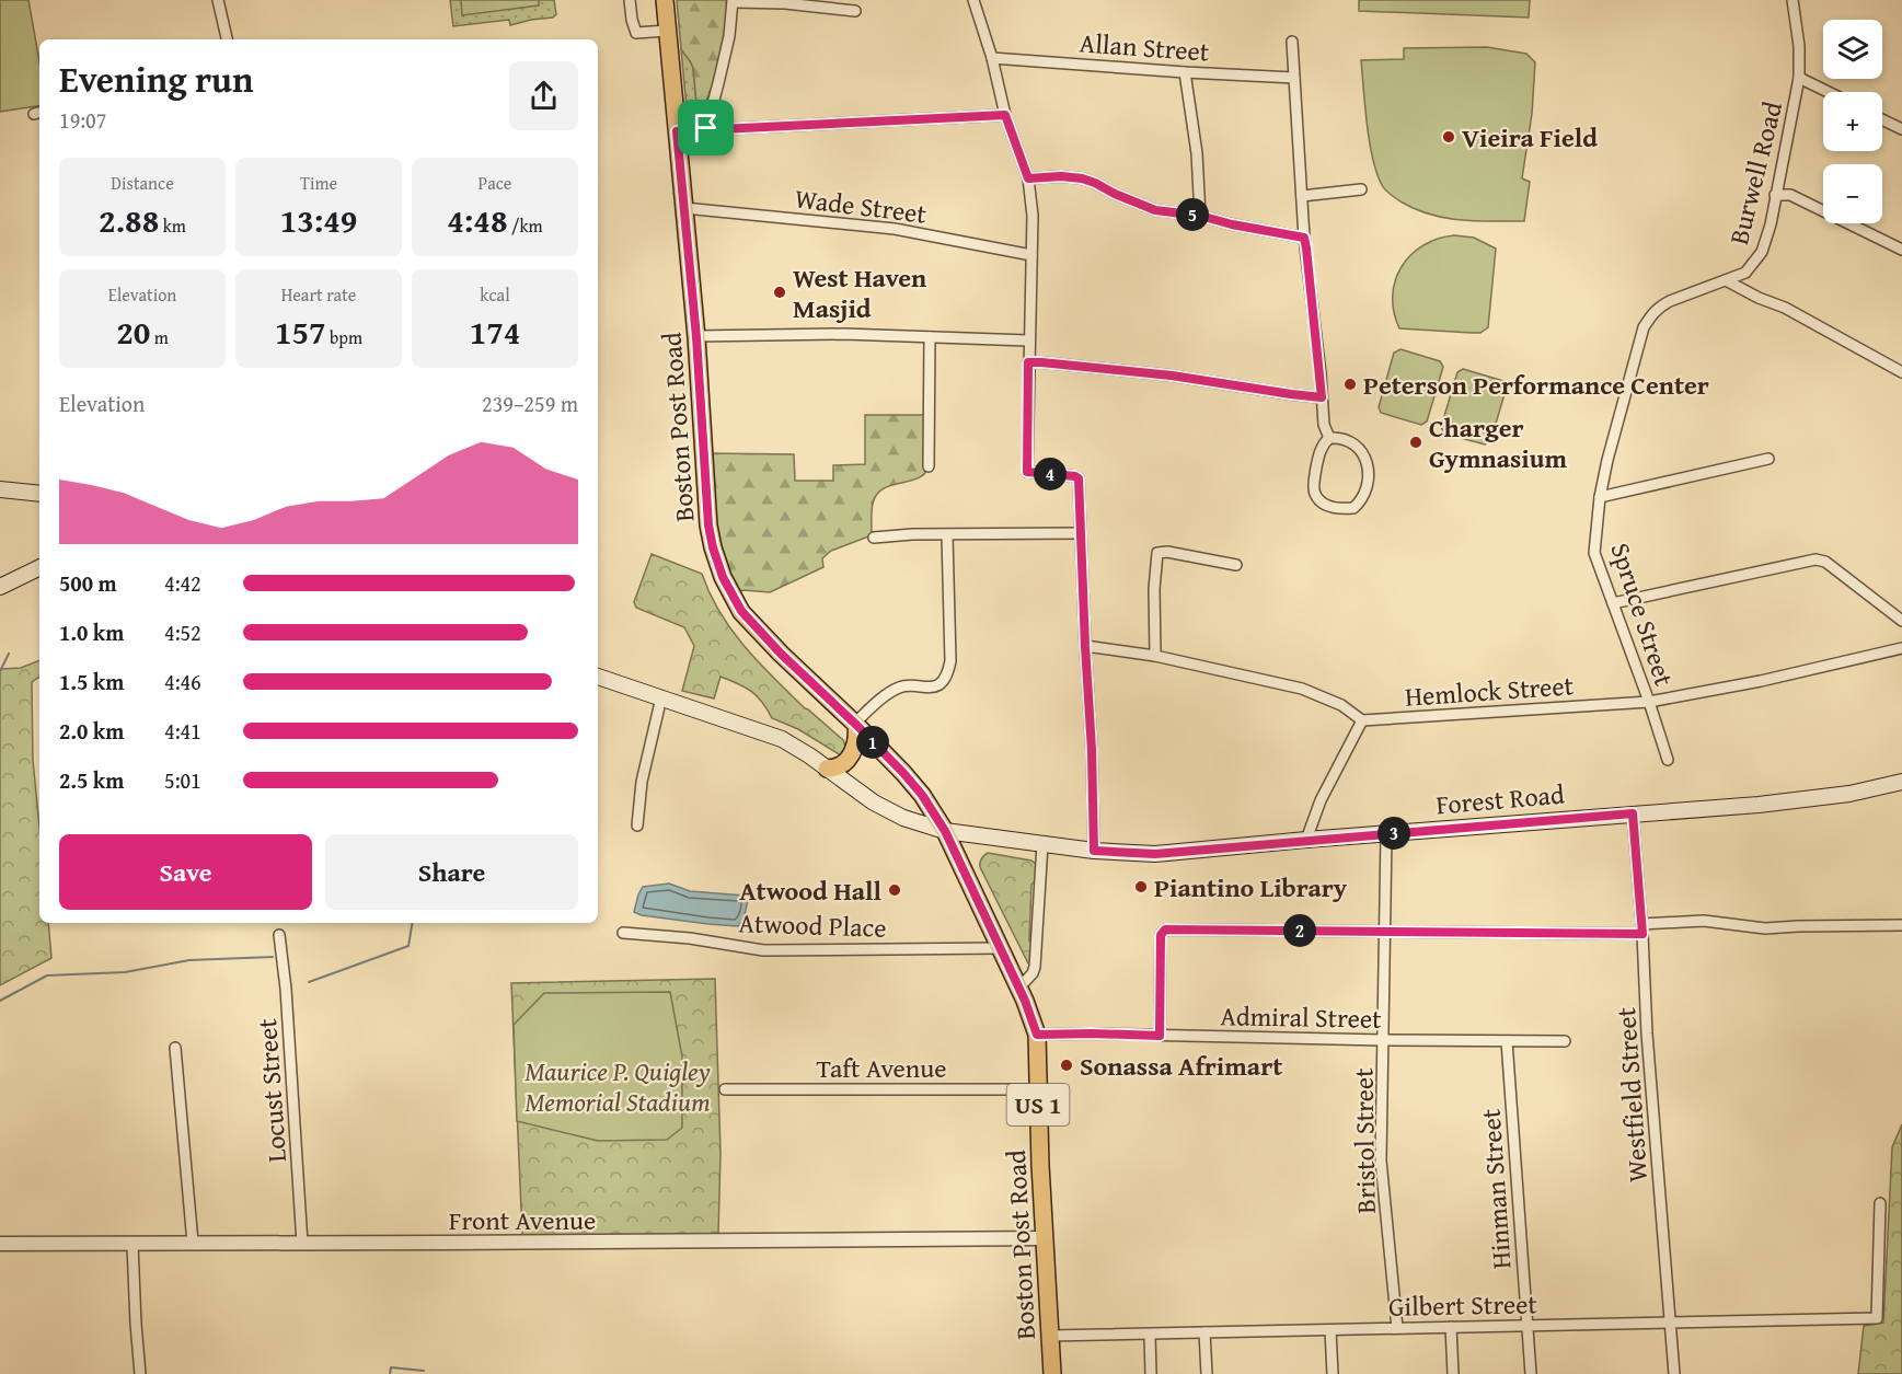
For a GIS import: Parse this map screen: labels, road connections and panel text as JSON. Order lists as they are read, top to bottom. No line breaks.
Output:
{"streets":{"main road":["Boston Post Road","Forest Road","US 1"],"street":["Allan Street","Burwell Road","Wade Street","Spruce Street","Hemlock Street","Atwood Place","Admiral Street","Taft Avenue","Locust Street","Westfield Street","Bristol Street","Hinman Street","Front Avenue","Gilbert Street"]},"crossings":[["Burwell Road","Spruce Street"],["Wade Street","Boston Post Road"],["Boston Post Road","Forest Road"],["Boston Post Road","Atwood Place"],["Boston Post Road","Admiral Street"],["Boston Post Road","Taft Avenue"],["Boston Post Road","Front Avenue"],["Boston Post Road","Gilbert Street"],["Spruce Street","Hemlock Street"],["Forest Road","Westfield Street"],["Forest Road","Bristol Street"],["Admiral Street","Bristol Street"],["Admiral Street","Hinman Street"],["Locust Street","Front Avenue"],["Westfield Street","Gilbert Street"],["Bristol Street","Gilbert Street"],["Hinman Street","Gilbert Street"]],"parks":["Maurice P. Quigley Memorial Stadium"],"places":["Vieira Field","West Haven Masjid","Peterson Performance Center","Charger Gymnasium","Piantino Library","Atwood Hall","Sonassa Afrimart"],"page":{"map_buttons":["+","−"],"heading":["Evening run","19:07"],"stats":[["Distance","2.88 km"],["Time","13:49"],["Pace","4:48 /km"],["Elevation","20 m"],["Heart rate","157 bpm"],["kcal","174"]],"pins":["5","4","1","3","2"],"chart":["Elevation","239–259 m"],"list":[{"name":"500 m","note":"4:42"},{"name":"1.0 km","note":"4:52"},{"name":"1.5 km","note":"4:46"},{"name":"2.0 km","note":"4:41"},{"name":"2.5 km","note":"5:01"}],"buttons":["Save","Share"]}}
